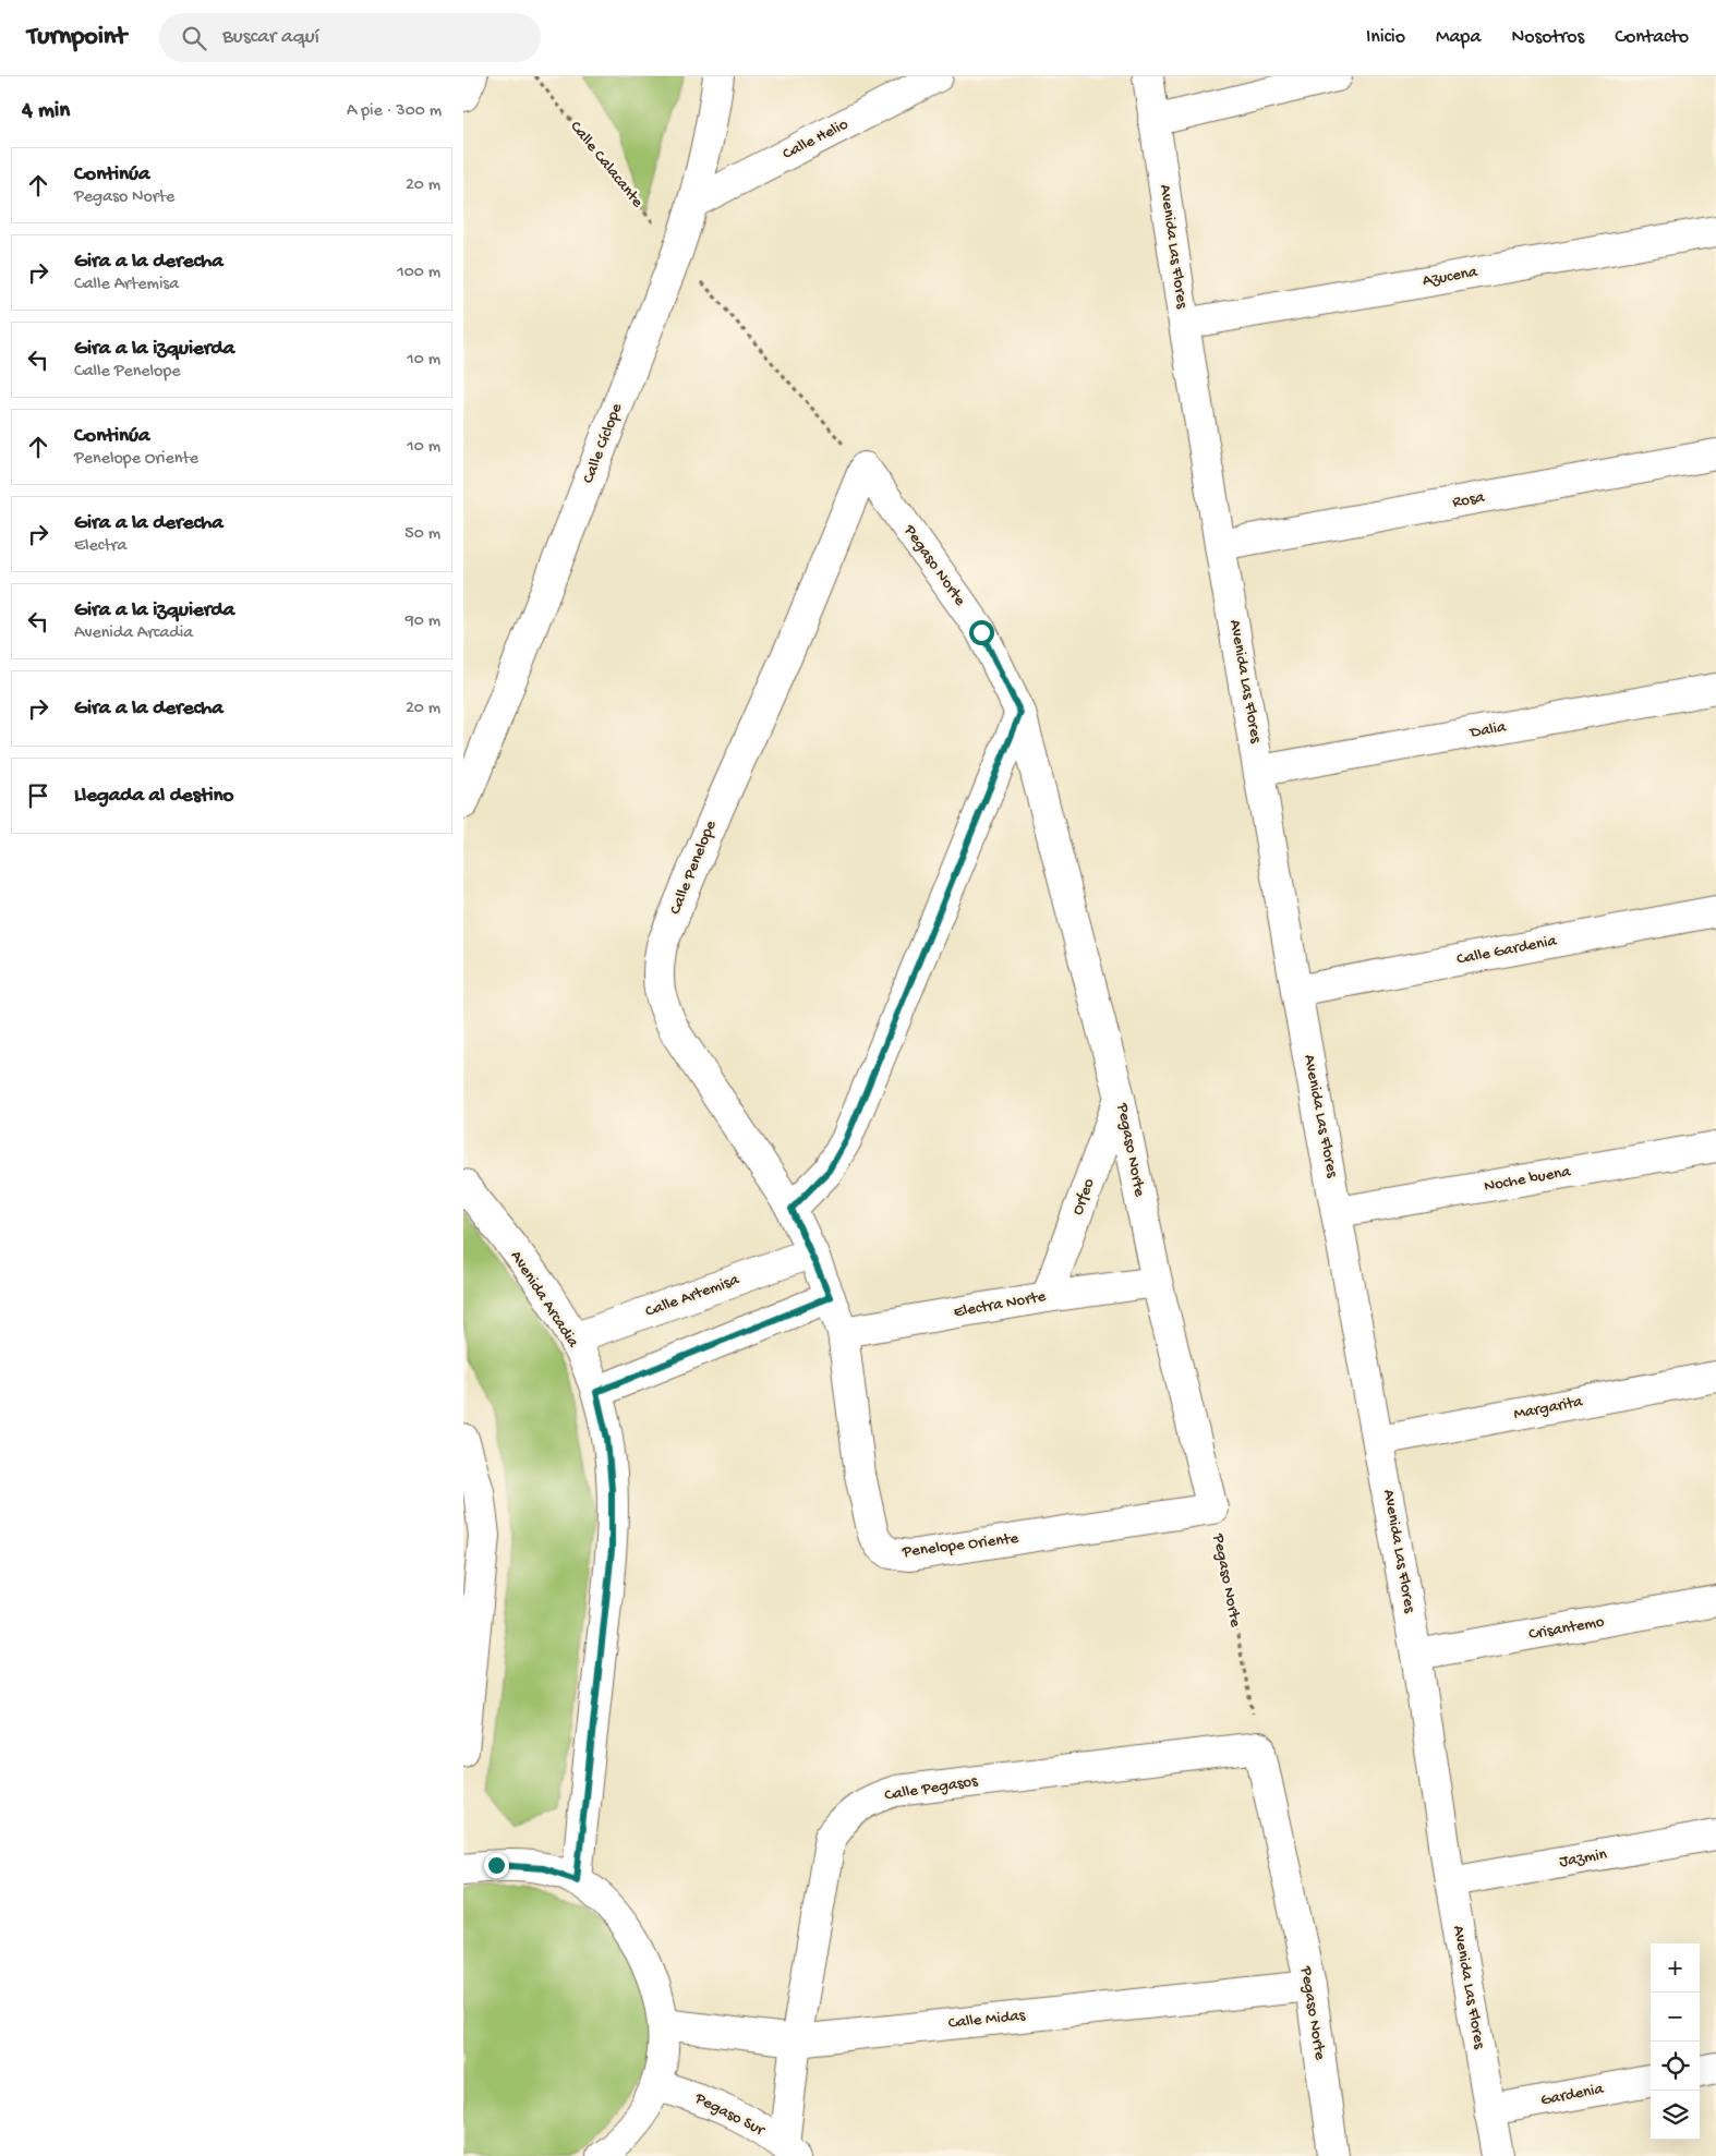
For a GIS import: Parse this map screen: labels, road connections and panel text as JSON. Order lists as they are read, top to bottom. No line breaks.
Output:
{"streets":{"street":["Calle Helio","Avenida Las Flores","Azucena","Calle Cíclope","Rosa","Pegaso Norte","Dalia","Calle Penelope","Calle Gardenia","Noche buena","Orfeo","Calle Artemisa","Avenida Arcadia","Electra Norte","Margarita","Penelope Oriente","Crisantemo","Calle Pegasos","Jazmin","Calle Midas","Gardenia","Pegaso Sur"],"path":["Calle Calacante"]},"crossings":[["Calle Helio","Calle Cíclope"],["Calle Calacante","Calle Cíclope"],["Avenida Las Flores","Azucena"],["Avenida Las Flores","Rosa"],["Avenida Las Flores","Dalia"],["Avenida Las Flores","Calle Gardenia"],["Avenida Las Flores","Noche buena"],["Avenida Las Flores","Margarita"],["Avenida Las Flores","Crisantemo"],["Avenida Las Flores","Jazmin"],["Avenida Las Flores","Gardenia"],["Pegaso Norte","Calle Penelope"],["Pegaso Norte","Orfeo"],["Pegaso Norte","Electra Norte"],["Pegaso Norte","Penelope Oriente"],["Pegaso Norte","Calle Pegasos"],["Pegaso Norte","Calle Midas"],["Calle Penelope","Calle Artemisa"],["Calle Penelope","Penelope Oriente"],["Orfeo","Electra Norte"],["Calle Artemisa","Avenida Arcadia"],["Calle Artemisa","Penelope Oriente"],["Electra Norte","Penelope Oriente"],["Calle Pegasos","Calle Midas"],["Calle Pegasos","Pegaso Sur"]],"page":{"header":"Turnpoint","search":"Buscar aquí","nav":["Inicio","Mapa","Nosotros","Contacto"],"heading":["4 min","A pie · 300 m"],"list":[["Continúa","Pegaso Norte","20 m"],["Gira a la derecha","Calle Artemisa","100 m"],["Gira a la izquierda","Calle Penelope","10 m"],["Continúa","Penelope Oriente","10 m"],["Gira a la derecha","Electra","50 m"],["Gira a la izquierda","Avenida Arcadia","90 m"],["Gira a la derecha","20 m"],"Llegada al destino"],"map_buttons":["+","−"]}}
